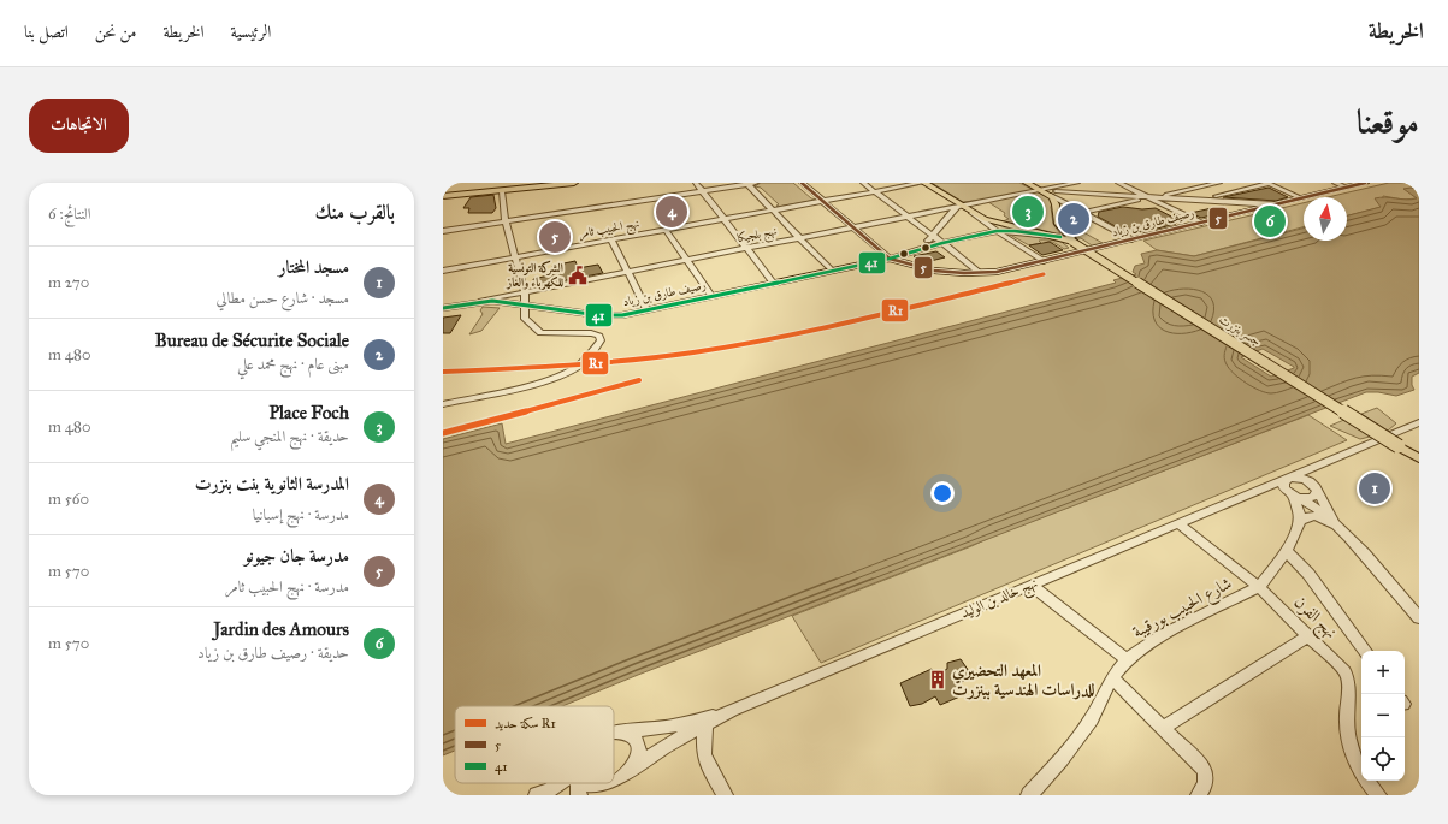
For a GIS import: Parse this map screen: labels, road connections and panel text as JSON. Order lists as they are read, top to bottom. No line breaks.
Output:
{"streets":{"main road":["رصيف طارق بن زياد","جسر بنزرت"],"street":["نهج الحبيب ثامر","نهج بلجيكا","نهج خالد بن الوليد","شارع الحبيب بورقيبة","نهج الفرن"]},"crossings":[["رصيف طارق بن زياد","نهج بلجيكا"],["رصيف طارق بن زياد","جسر بنزرت"],["نهج خالد بن الوليد","شارع الحبيب بورقيبة"],["نهج خالد بن الوليد","نهج الفرن"],["شارع الحبيب بورقيبة","نهج الفرن"]],"places":{"public building":["الشركة التونسية للكهرباء والغاز"],"building":["المعهد التحضيري للدراسات الهندسية ببنزرت"]},"lines":["transit line 5","transit line 41","rail line R1"],"legend":["سكة حديد R1","5","41"],"north":"top","page":{"header":"الخريطة","nav":["الرئيسية","الخريطة","من نحن","اتصل بنا"],"title":"موقعنا","buttons":"الاتجاهات","heading":["بالقرب منك","النتائج: 6"],"pins":["3","4","2","6","5","1"],"list":[{"mark":"1","name":"مسجد المختار","note":"مسجد · شارع حسن مطالي","value":"270 m"},{"mark":"2","name":"Bureau de Sécurite Sociale","note":"مبنى عام · نهج محمد علي","value":"480 m"},{"mark":"3","name":"Place Foch","note":"حديقة · نهج المنجي سليم","value":"480 m"},{"mark":"4","name":"المدرسة الثانوية بنت بنزرت","note":"مدرسة · نهج إسبانيا","value":"560 m"},{"mark":"5","name":"مدرسة جان جيونو","note":"مدرسة · نهج الحبيب ثامر","value":"570 m"},{"mark":"6","name":"Jardin des Amours","note":"حديقة · رصيف طارق بن زياد","value":"570 m"}],"map_buttons":["+","−"]}}
